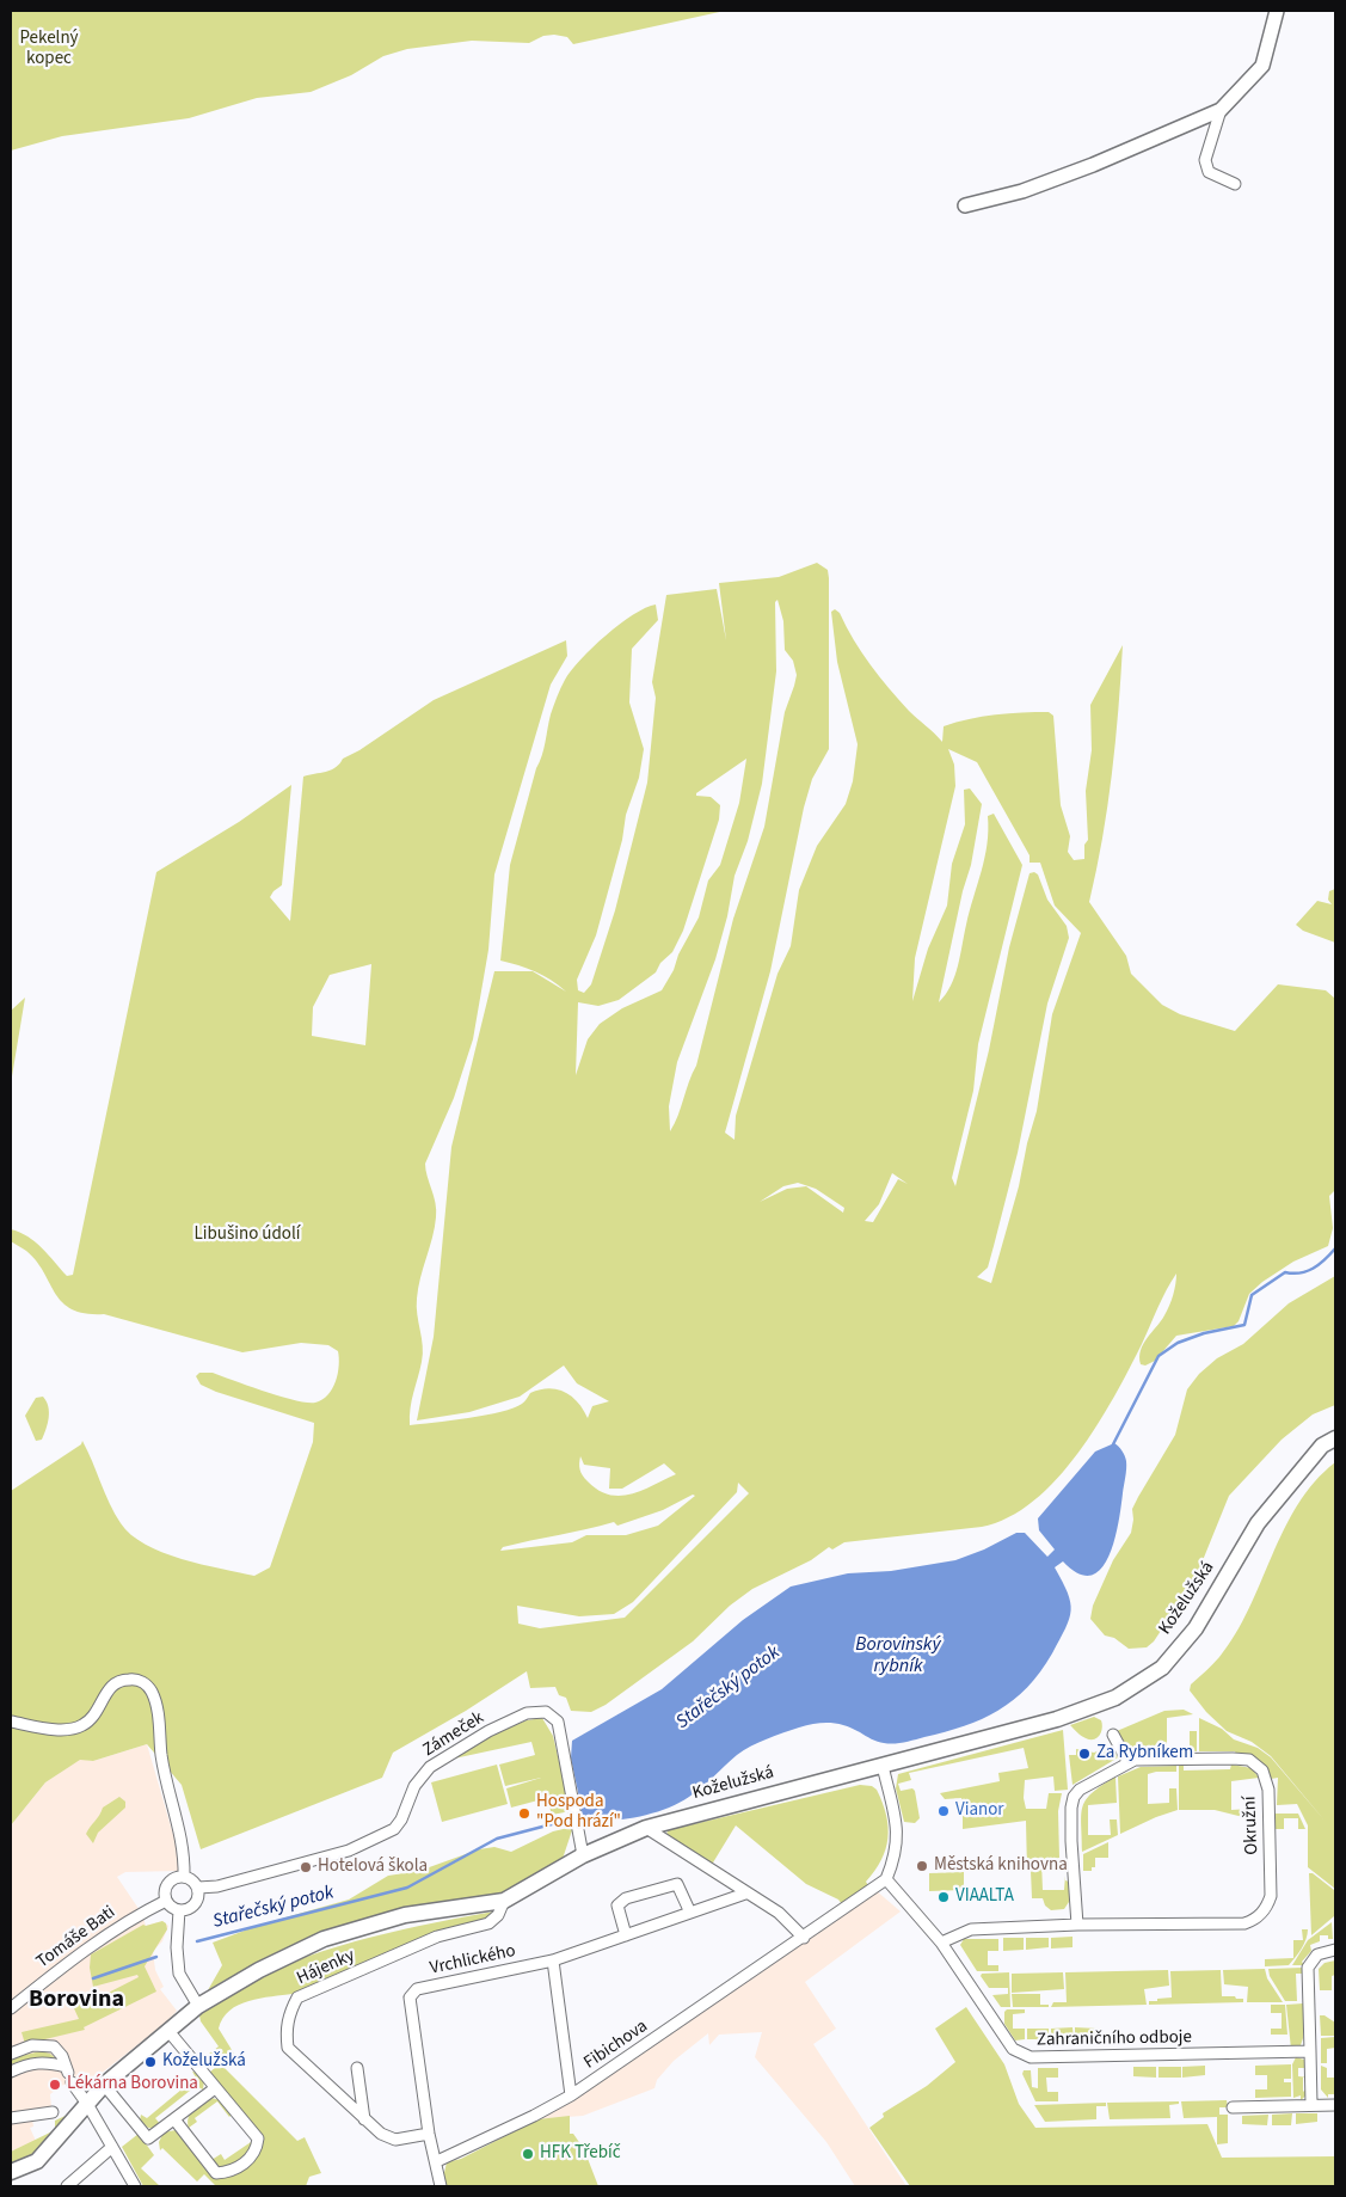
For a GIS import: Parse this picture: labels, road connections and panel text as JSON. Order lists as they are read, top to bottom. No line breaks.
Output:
{"streets":{"main road":["Koželužská"],"street":["Zámeček","Okružní","Tomáše Bati","Vrchlického","Hájenky","Zahraničního odboje","Fibichova"]},"crossings":[["Koželužská","Zámeček"],["Koželužská","Hájenky"],["Zámeček","Tomáše Bati"],["Okružní","Zahraničního odboje"],["Vrchlického","Hájenky"],["Vrchlického","Fibichova"]],"districts":["Borovina"],"water":["Borovinský rybník","Stařečský potok"],"parks":["Pekelný kopec","Libušino údolí"],"places":["Za Rybníkem","Vianor","Hospoda \"Pod hrází\"","Městská knihovna","Hotelová škola","VIAALTA","Koželužská","Lékárna Borovina","HFK Třebíč"]}
